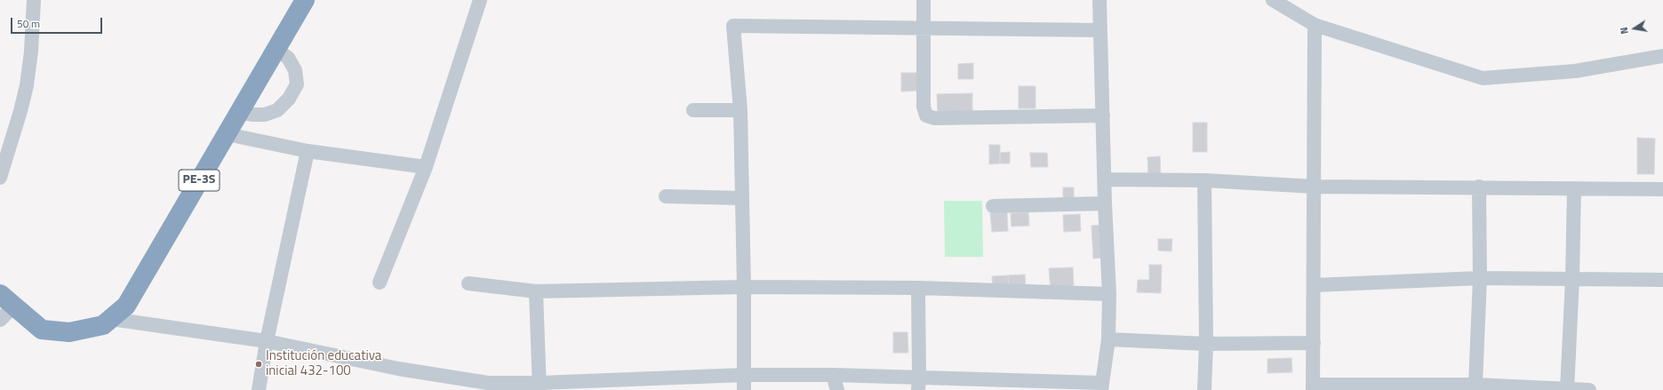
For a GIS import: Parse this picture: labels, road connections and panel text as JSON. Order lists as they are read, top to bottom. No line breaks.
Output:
{"streets":{"highway":["PE-3S"]},"places":["Institución educativa inicial 432-100"],"scale_bar":"50 m","north":"left"}
